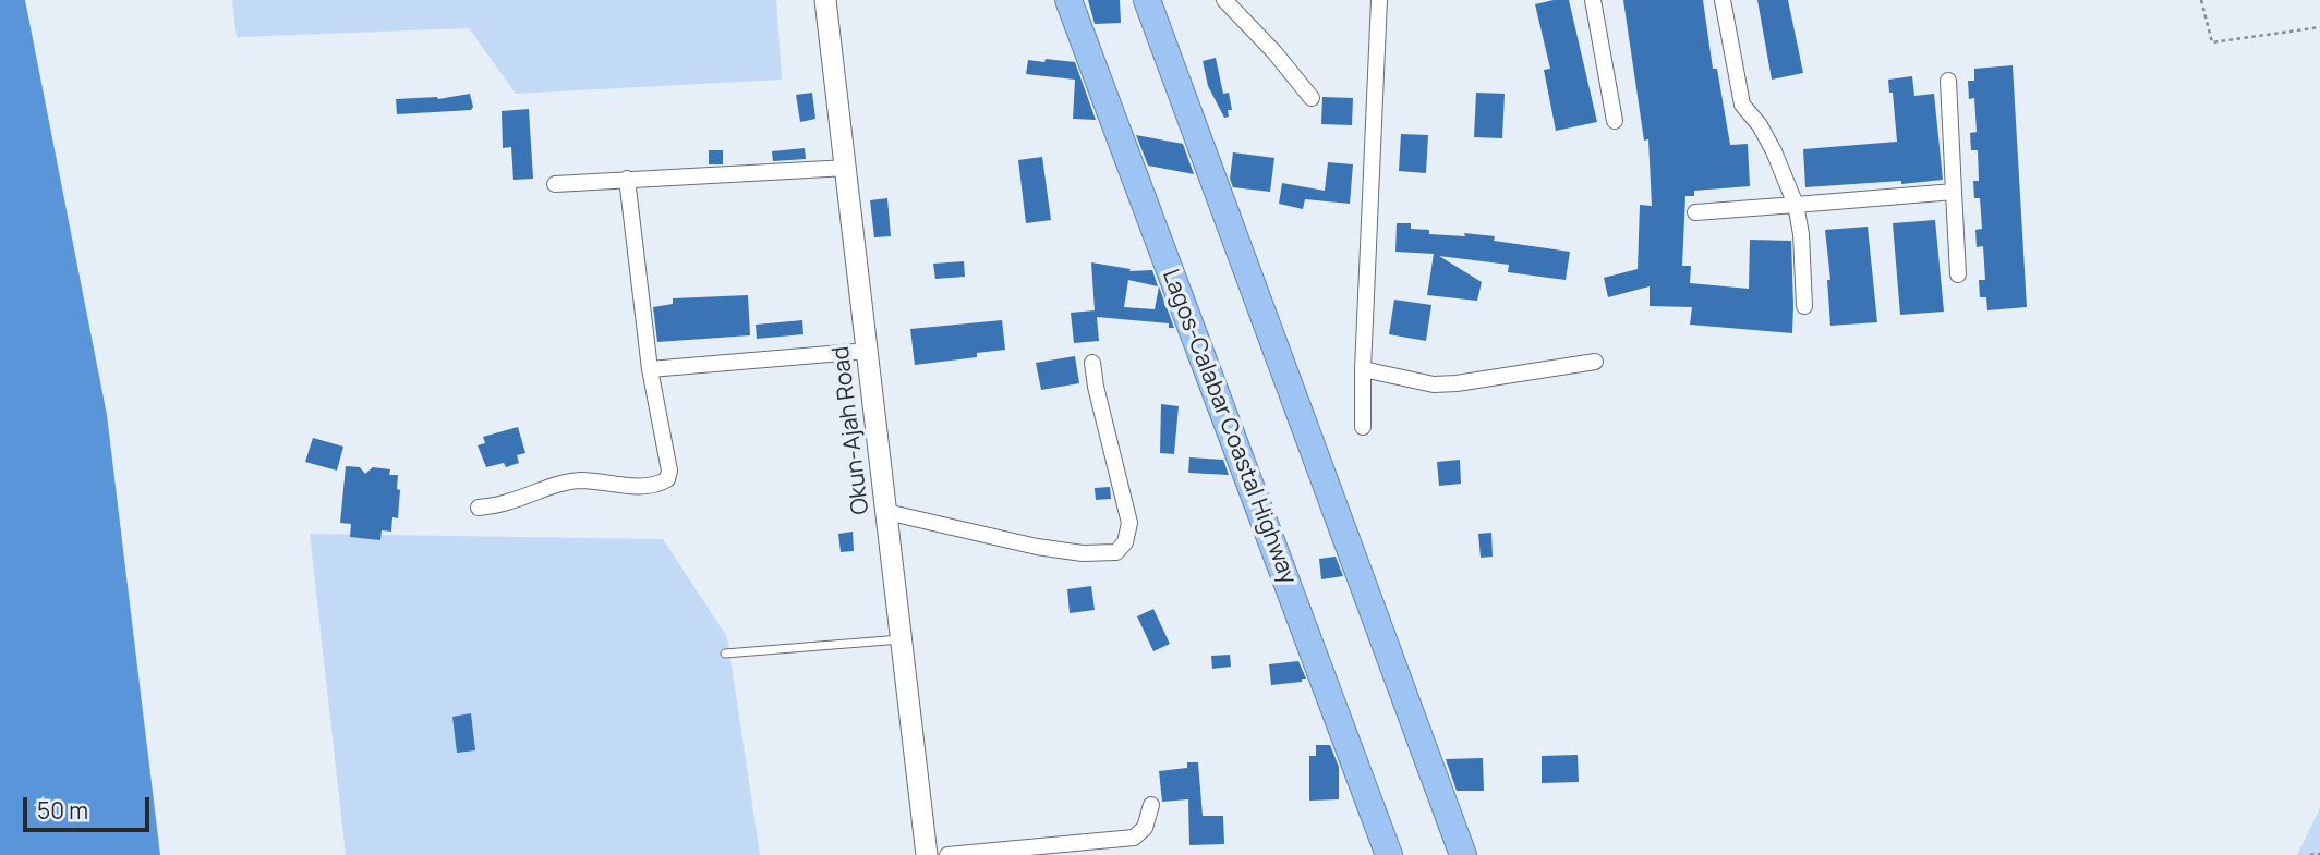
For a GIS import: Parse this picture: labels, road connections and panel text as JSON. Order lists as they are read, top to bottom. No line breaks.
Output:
{"streets":{"highway":["Lagos-Calabar Coastal Highway"],"street":["Okun-Ajah Road"]},"scale_bar":"50 m"}
